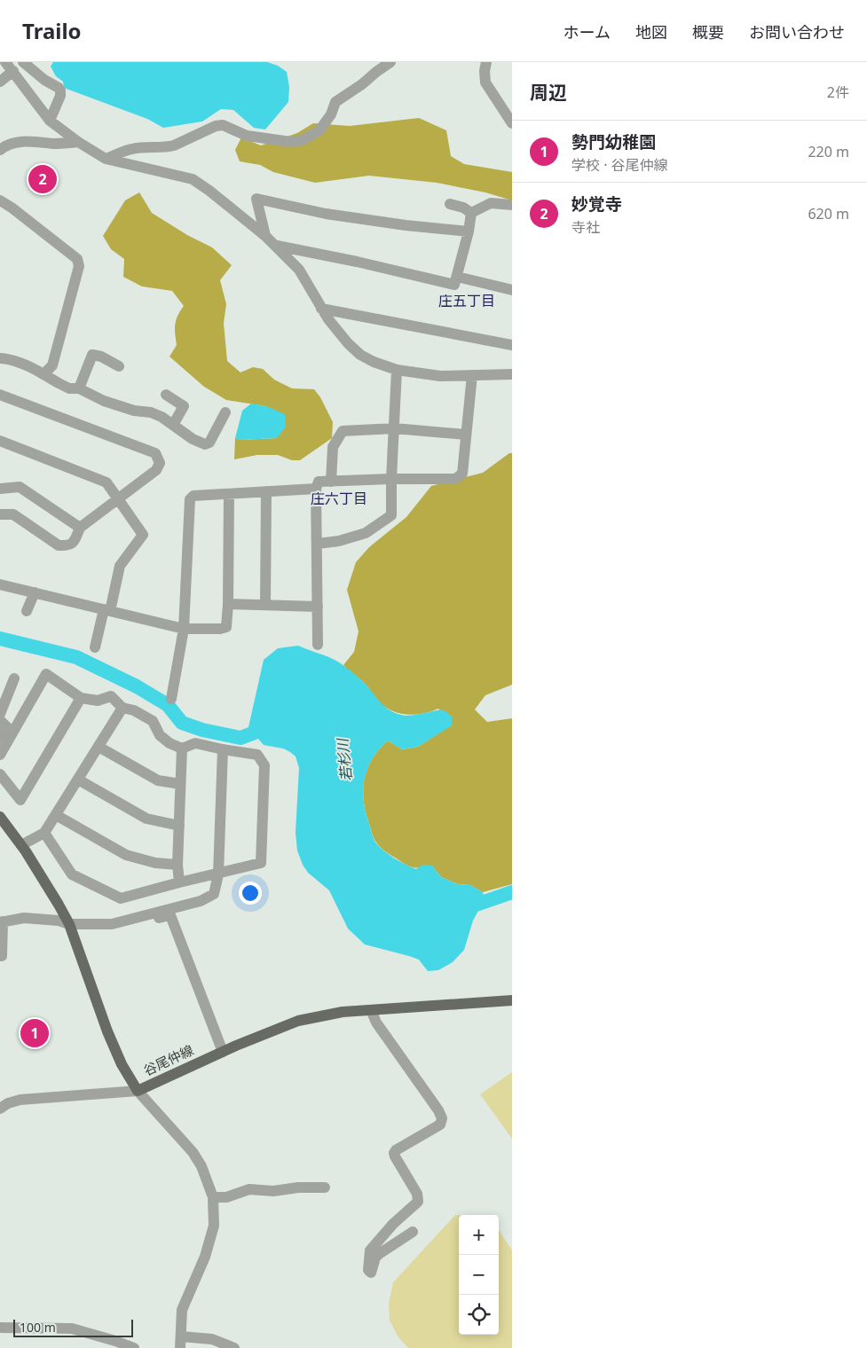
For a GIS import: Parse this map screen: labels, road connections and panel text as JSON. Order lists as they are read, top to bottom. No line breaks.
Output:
{"streets":{"main road":["谷尾仲線"]},"districts":["庄五丁目","庄六丁目"],"water":["若杉川"],"scale_bar":"100 m","page":{"header":"Trailo","nav":["ホーム","地図","概要","お問い合わせ"],"heading":["周辺","2件"],"list":[{"mark":"1","name":"勢門幼稚園","note":"学校 · 谷尾仲線","value":"220 m"},{"mark":"2","name":"妙覚寺","note":"寺社","value":"620 m"}],"pins":["2","1"],"map_buttons":["+","−"],"scale":"100 m"}}
